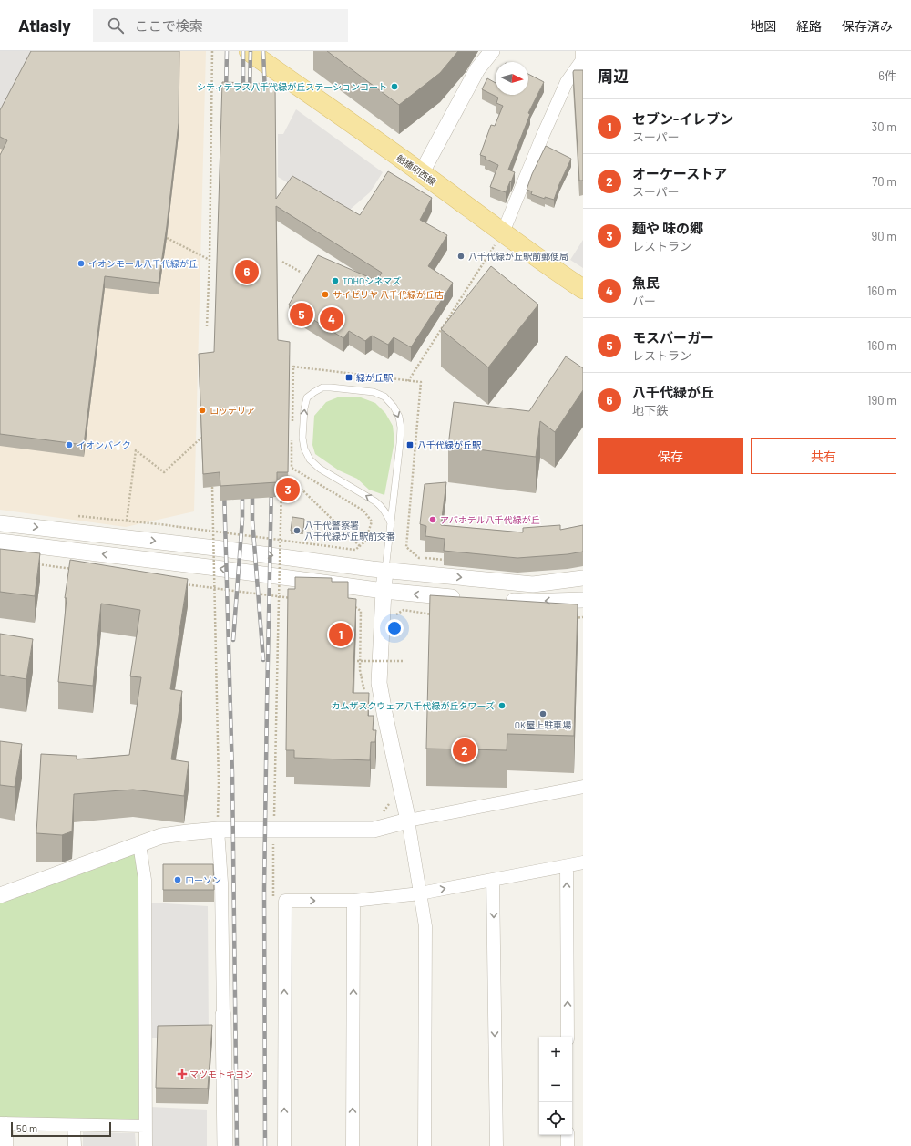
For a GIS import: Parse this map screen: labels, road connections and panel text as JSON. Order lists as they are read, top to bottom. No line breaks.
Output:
{"streets":{"main road":["船橋印西線"]},"places":{"other":["シティテラス八千代緑が丘ステーションコート","八千代緑が丘駅前郵便局","イオンモール八千代緑が丘","TOHOシネマズ","サイゼリヤ 八千代緑が丘店","ロッテリア","イオンバイク","アパホテル八千代緑が丘","八千代警察署 八千代緑が丘駅前交番","カムザスクウェア八千代緑が丘タワーズ","OK屋上駐車場","ローソン"],"transit":["緑が丘駅","八千代緑が丘駅"],"health":["マツモトキヨシ"]},"scale_bar":"50 m","north":"right","page":{"header":"Atlasly","search":"ここで検索","nav":["地図","経路","保存済み"],"heading":["周辺","6件"],"list":[{"mark":"1","name":"セブン-イレブン","note":"スーパー","value":"30 m"},{"mark":"2","name":"オーケーストア","note":"スーパー","value":"70 m"},{"mark":"3","name":"麺や 味の郷","note":"レストラン","value":"90 m"},{"mark":"4","name":"魚民","note":"バー","value":"160 m"},{"mark":"5","name":"モスバーガー","note":"レストラン","value":"160 m"},{"mark":"6","name":"八千代緑が丘","note":"地下鉄","value":"190 m"}],"pins":["6","5","4","3","1","2"],"buttons":["保存","共有"],"map_buttons":["+","−"],"scale":"50 m"}}
